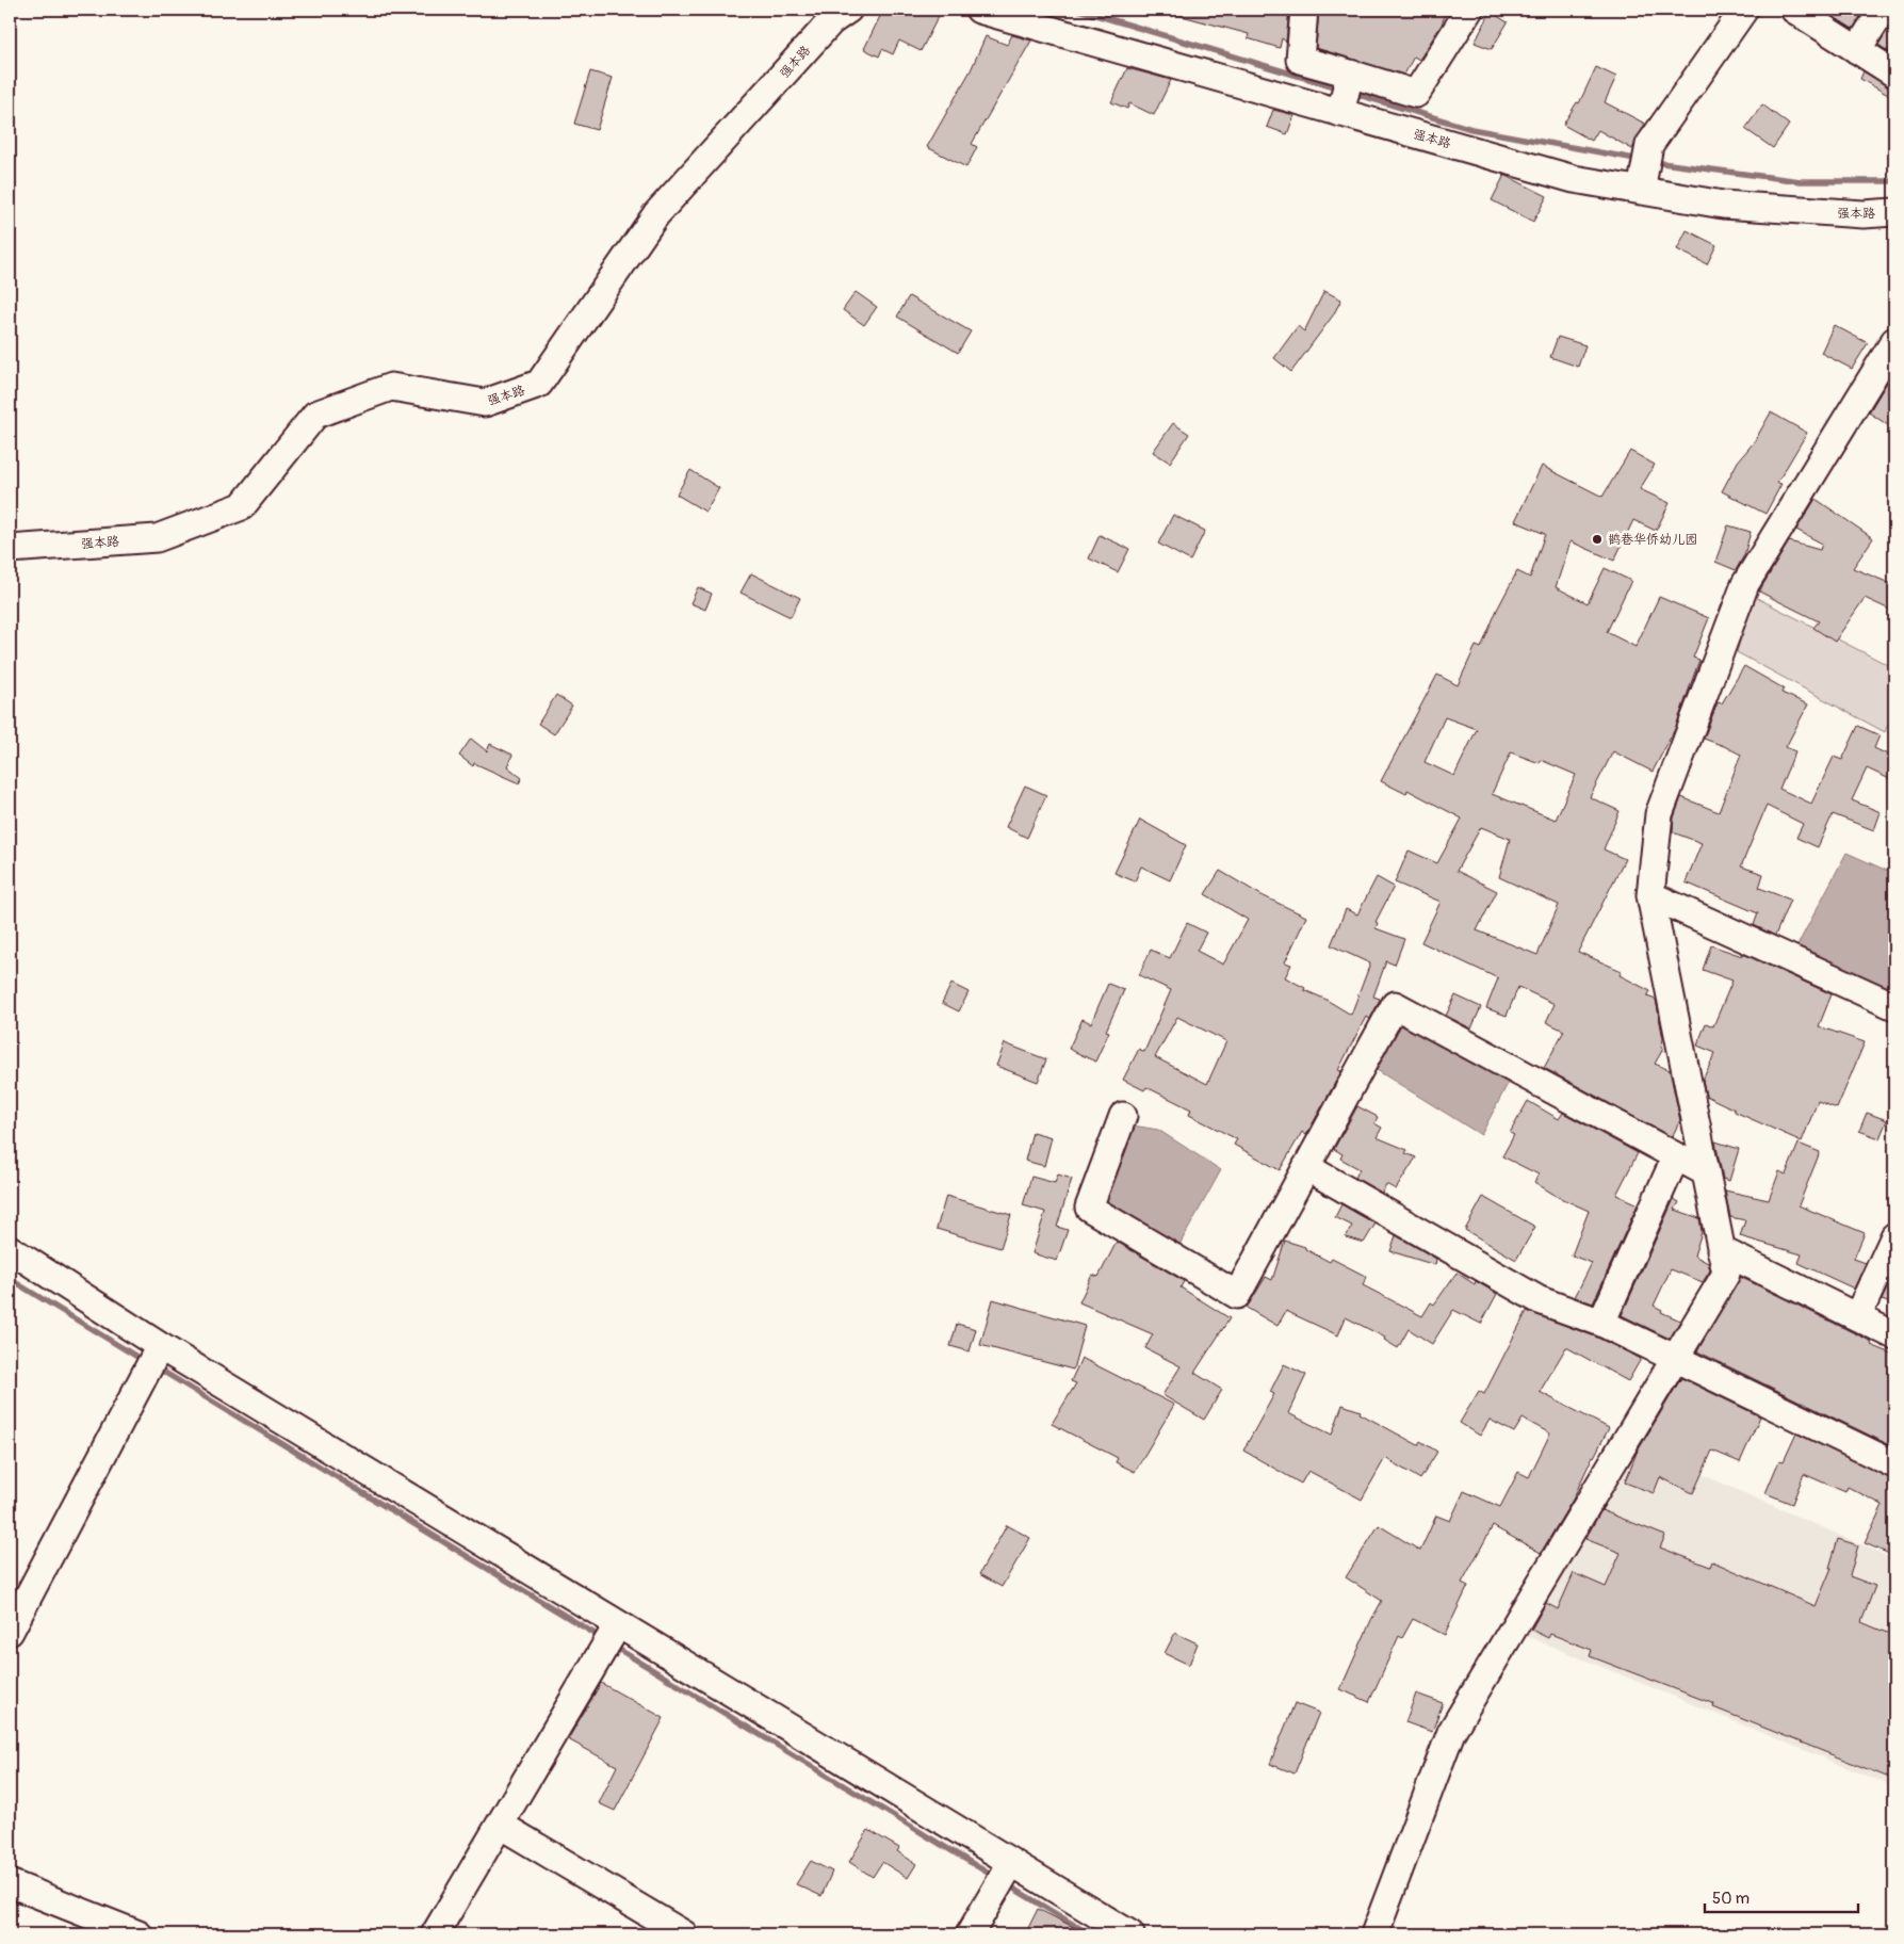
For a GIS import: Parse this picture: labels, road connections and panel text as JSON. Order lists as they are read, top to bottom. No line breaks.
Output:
{"streets":{"street":["强本路"]},"places":["鹊巷华侨幼儿园"],"scale_bar":"50 m"}
